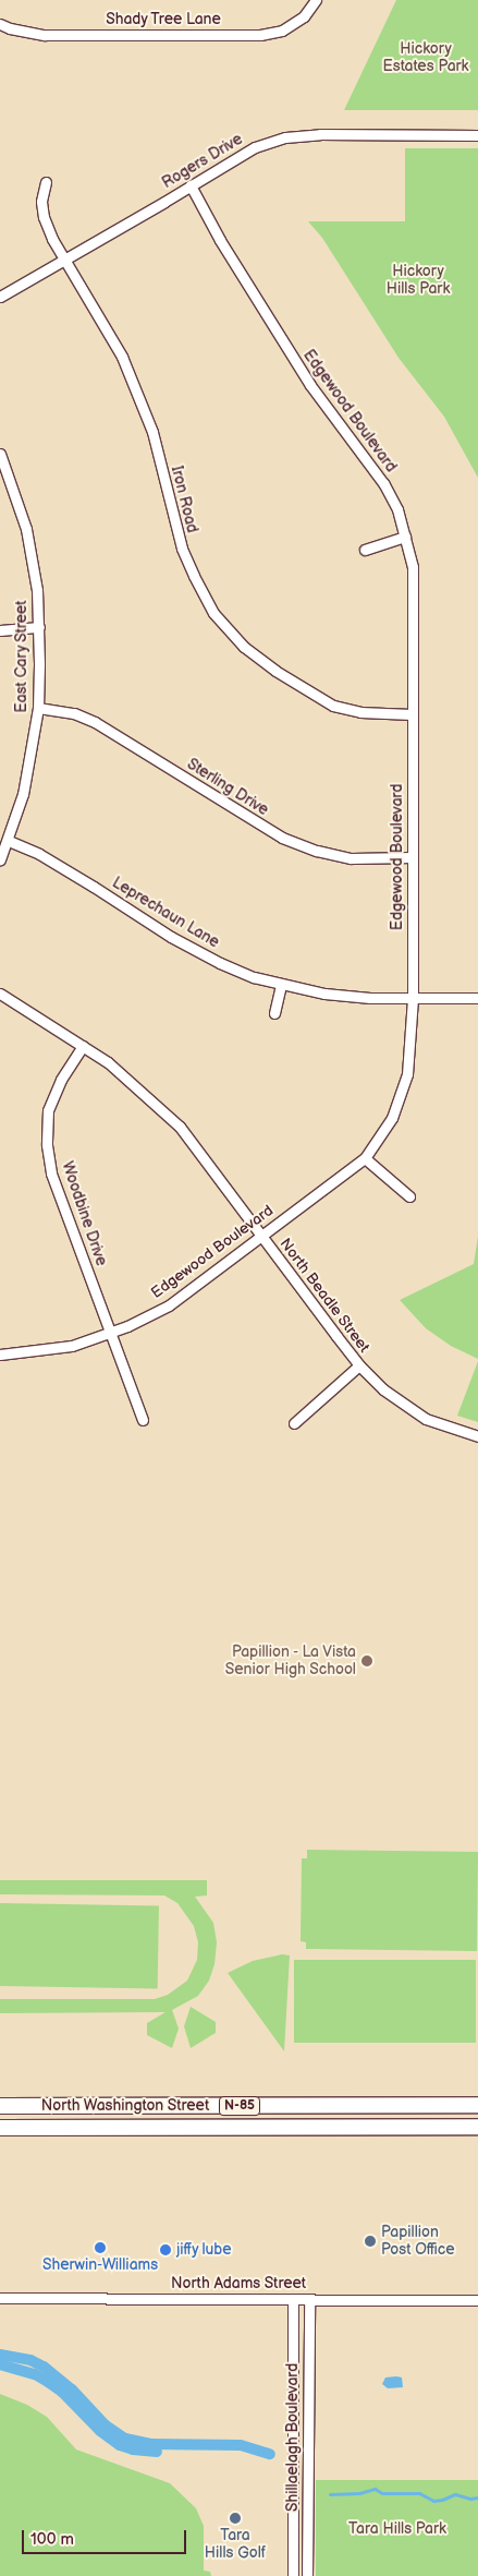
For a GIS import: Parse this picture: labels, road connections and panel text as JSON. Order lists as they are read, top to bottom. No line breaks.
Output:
{"streets":{"main road":["North Washington Street","N-85"],"street":["Shady Tree Lane","Rogers Drive","Edgewood Boulevard","Iron Road","East Cary Street","Sterling Drive","Leprechaun Lane","Woodbine Drive","North Beadle Street","North Adams Street","Shillaelagh Boulevard"]},"crossings":[["Rogers Drive","Edgewood Boulevard"],["Rogers Drive","Iron Road"],["Edgewood Boulevard","Iron Road"],["Edgewood Boulevard","Sterling Drive"],["Edgewood Boulevard","Leprechaun Lane"],["Edgewood Boulevard","Woodbine Drive"],["Edgewood Boulevard","North Beadle Street"],["East Cary Street","Sterling Drive"],["East Cary Street","Leprechaun Lane"],["Woodbine Drive","North Beadle Street"],["North Adams Street","Shillaelagh Boulevard"]],"parks":["Hickory Estates Park","Hickory Hills Park","Tara Hills Park"],"places":["Papillion - La Vista Senior High School","Papillion Post Office","Sherwin-Williams","jiffy lube","Tara Hills Golf"],"scale_bar":"100 m"}
